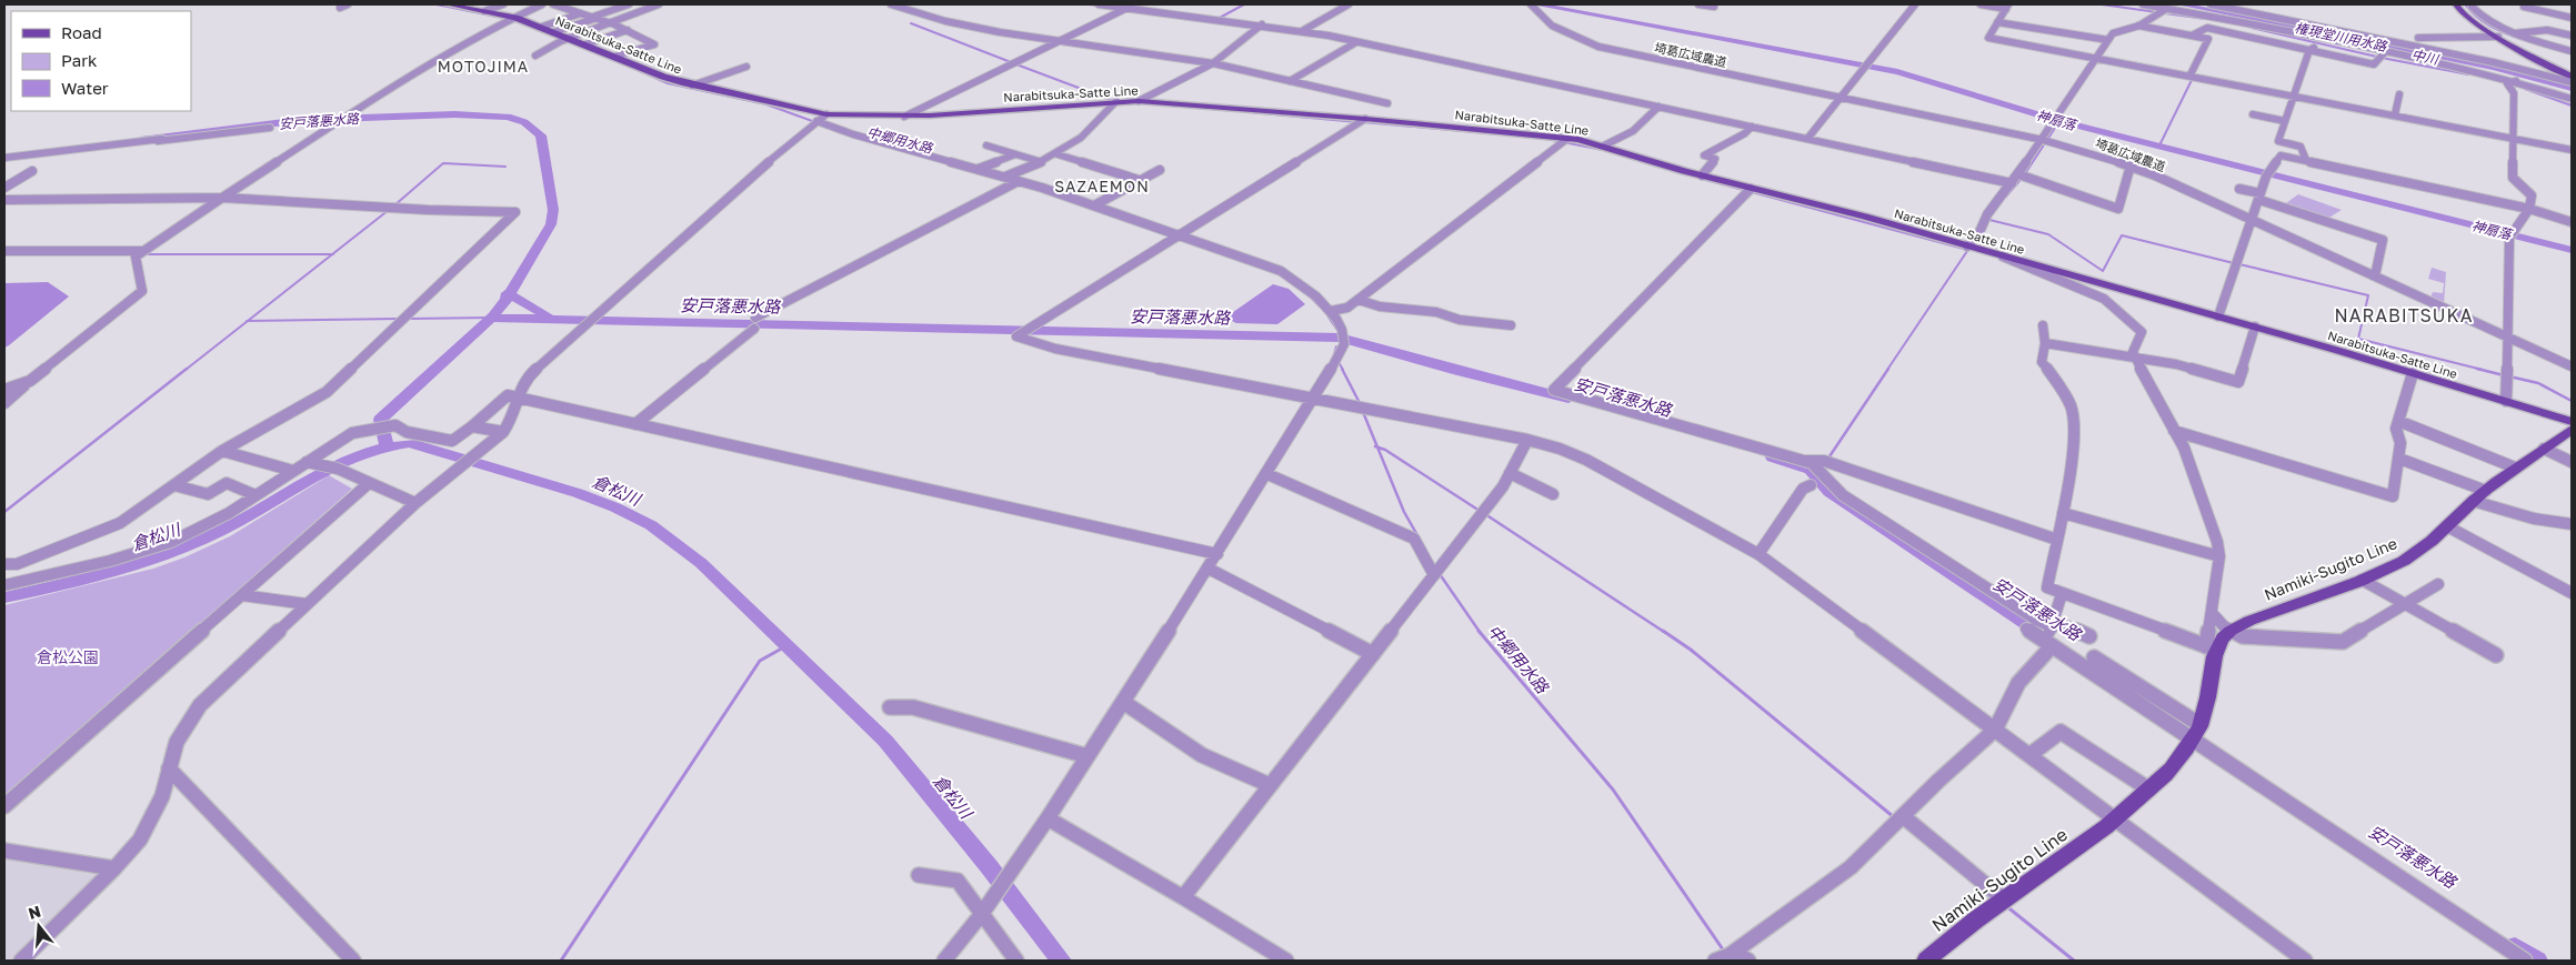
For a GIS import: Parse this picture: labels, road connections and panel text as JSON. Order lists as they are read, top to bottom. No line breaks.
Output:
{"streets":{"main road":["Narabitsuka-Satte Line","Namiki-Sugito Line"],"street":["埼葛広域農道"]},"districts":["MOTOJIMA","SAZAEMON","NARABITSUKA"],"water":["権現堂川用水路","中川","神扇落","安戸落悪水路","中郷用水路","倉松川"],"parks":["倉松公園"],"legend":["Road","Park","Water"],"north":"top"}
